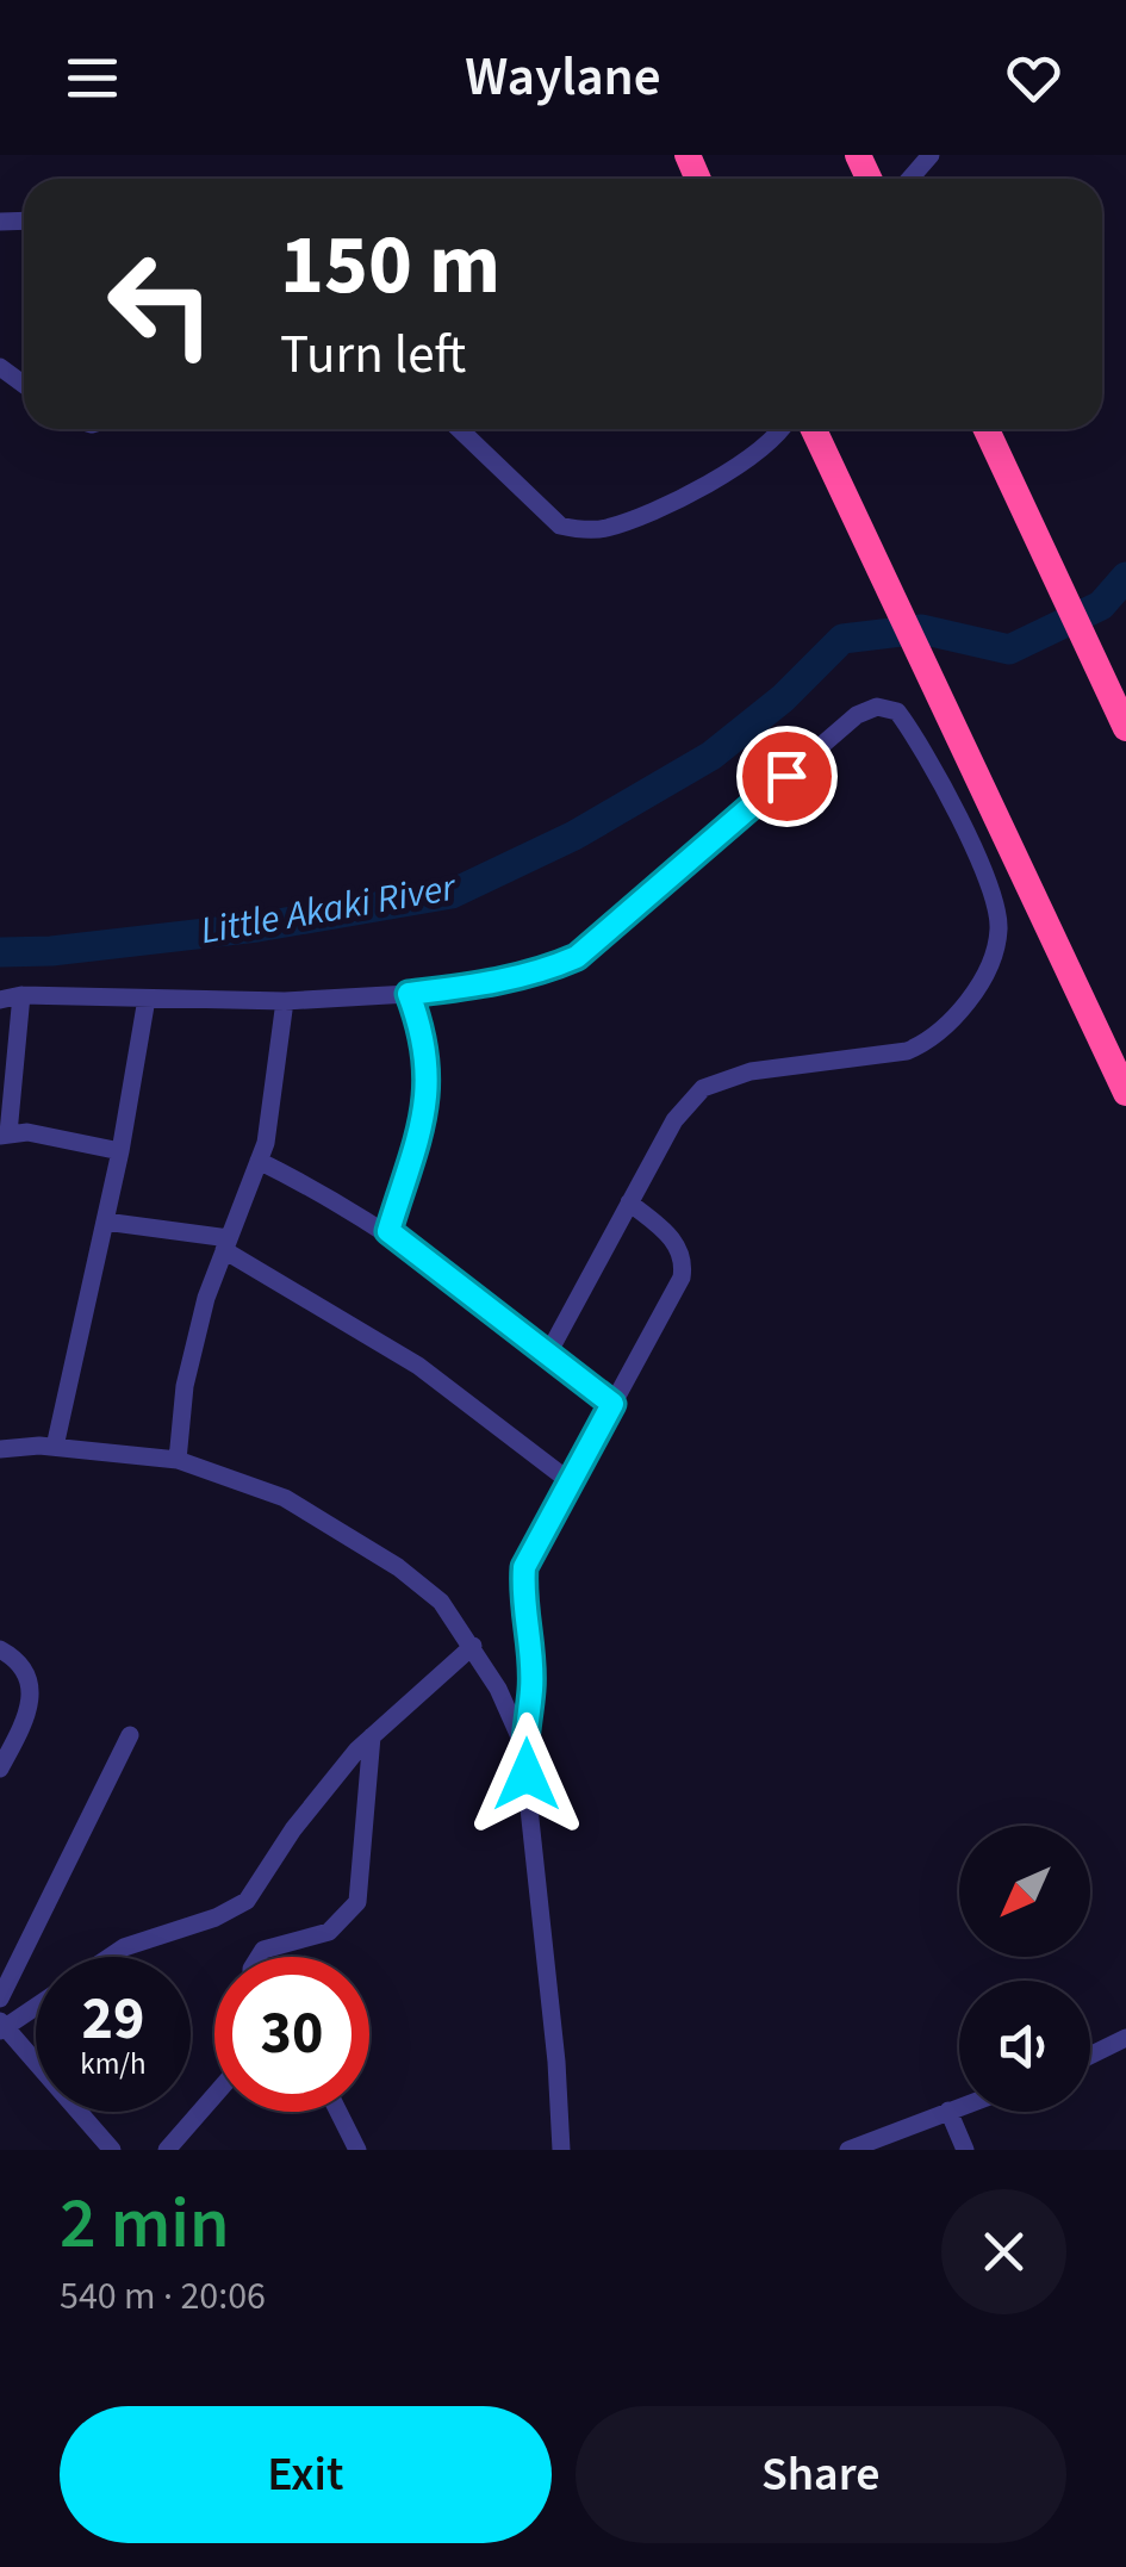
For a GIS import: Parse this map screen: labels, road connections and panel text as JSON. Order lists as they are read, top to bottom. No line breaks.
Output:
{"water":["Little Akaki River"],"north":"bottom left","page":{"header":"Waylane","turn":["150 m","Turn left"],"speed":"29 km/h","limit":"30","heading":["2 min","540 m · 20:06"],"buttons":["Exit","Share"]}}
